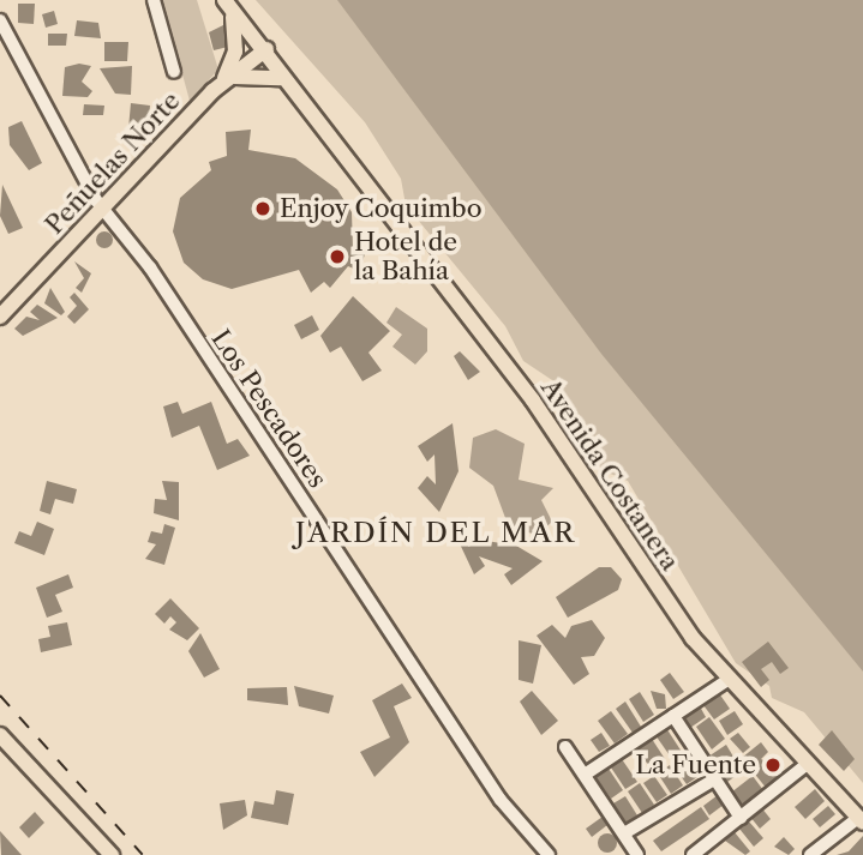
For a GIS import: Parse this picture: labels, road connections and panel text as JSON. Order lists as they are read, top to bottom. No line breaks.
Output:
{"streets":{"main road":["Peñuelas Norte","Avenida Costanera"],"street":["Los Pescadores"]},"crossings":[["Peñuelas Norte","Los Pescadores"],["Peñuelas Norte","Avenida Costanera"]],"districts":["JARDÍN DEL MAR"],"places":["Enjoy Coquimbo","Hotel de la Bahía","La Fuente"]}
